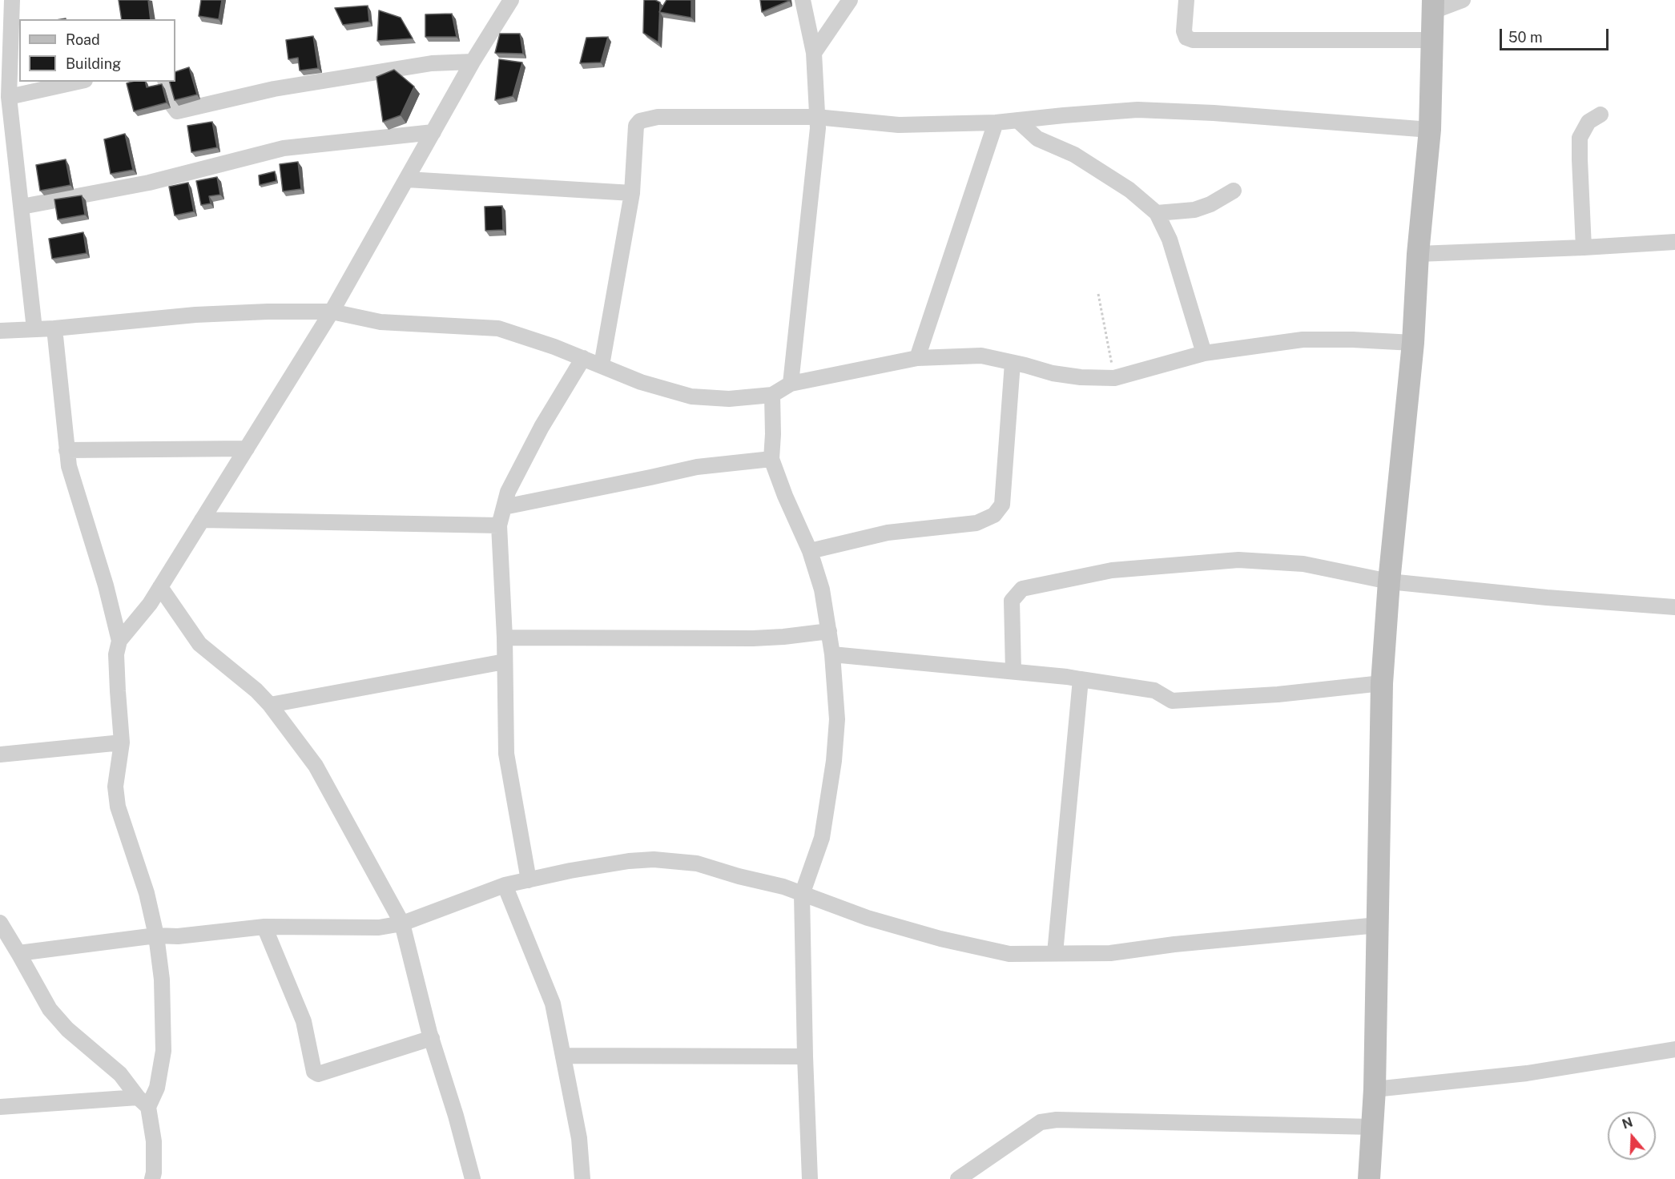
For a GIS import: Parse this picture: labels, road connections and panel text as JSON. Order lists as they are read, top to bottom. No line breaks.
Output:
{"legend":["Road","Building"],"scale_bar":"50 m","north":"top"}
